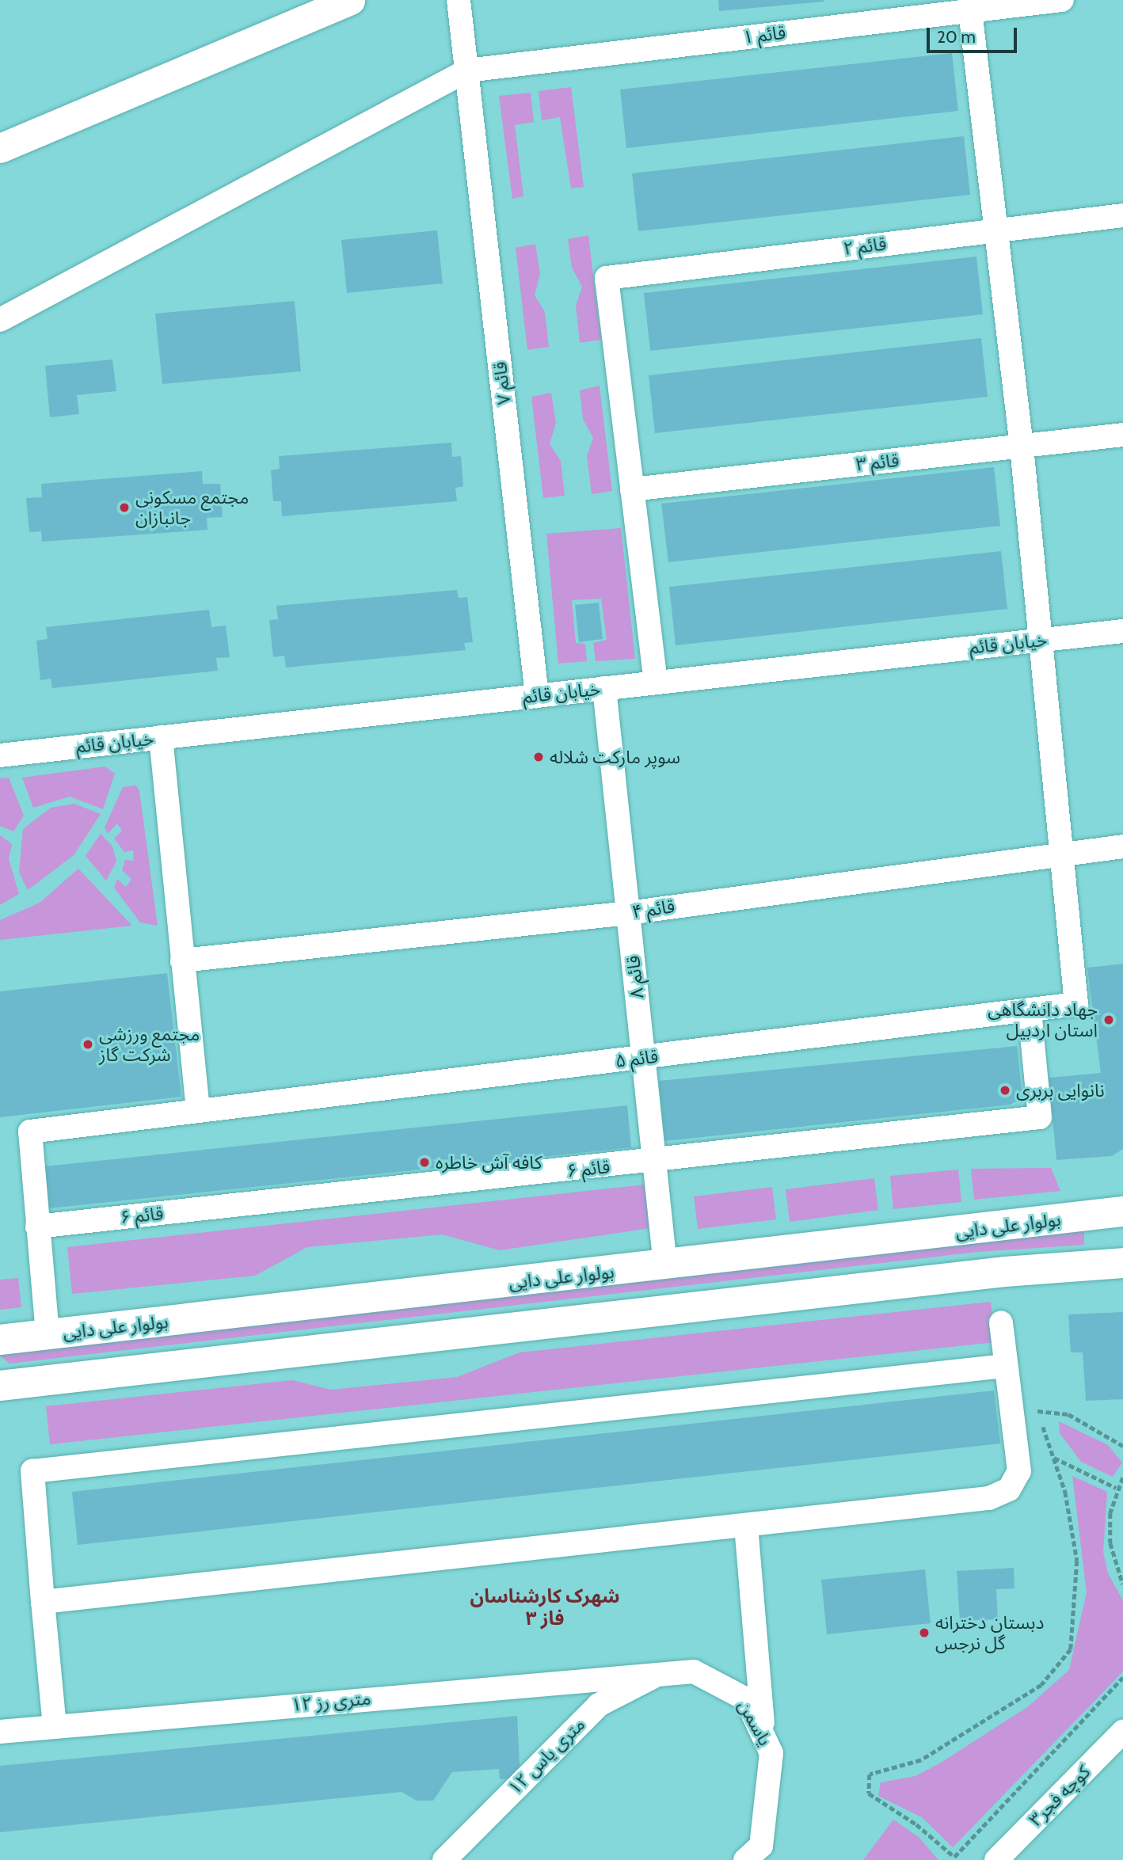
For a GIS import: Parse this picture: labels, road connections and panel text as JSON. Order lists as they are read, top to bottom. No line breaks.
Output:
{"streets":{"main road":["بولوار علی دایی"],"street":["قائم ۱","قائم ۲","قائم ۷","قائم ۳","خیابان قائم","قائم ۴","قائم ۸","قائم ۵","قائم ۶","۱۲ متری رز","یاسمن","۱۲ متری یاس","کوچه فجر۳"]},"crossings":[["قائم ۱","قائم ۷"],["قائم ۲","قائم ۳"],["قائم ۷","خیابان قائم"],["خیابان قائم","قائم ۸"],["قائم ۴","قائم ۸"],["قائم ۴","قائم ۵"],["قائم ۸","قائم ۵"],["قائم ۸","قائم ۶"],["قائم ۸","بولوار علی دایی"],["قائم ۵","قائم ۶"],["۱۲ متری رز","یاسمن"],["۱۲ متری رز","۱۲ متری یاس"],["یاسمن","۱۲ متری یاس"]],"districts":["شهرک کارشناسان فاز ٣"],"places":["مجتمع مسکونی جانبازان","سوپر مارکت شلاله","جهاد دانشگاهی استان اردبیل","مجتمع ورزشی شرکت گاز","نانوایی بربری","کافه آش خاطره","دبستان دخترانه گل نرجس"],"scale_bar":"20 m"}
